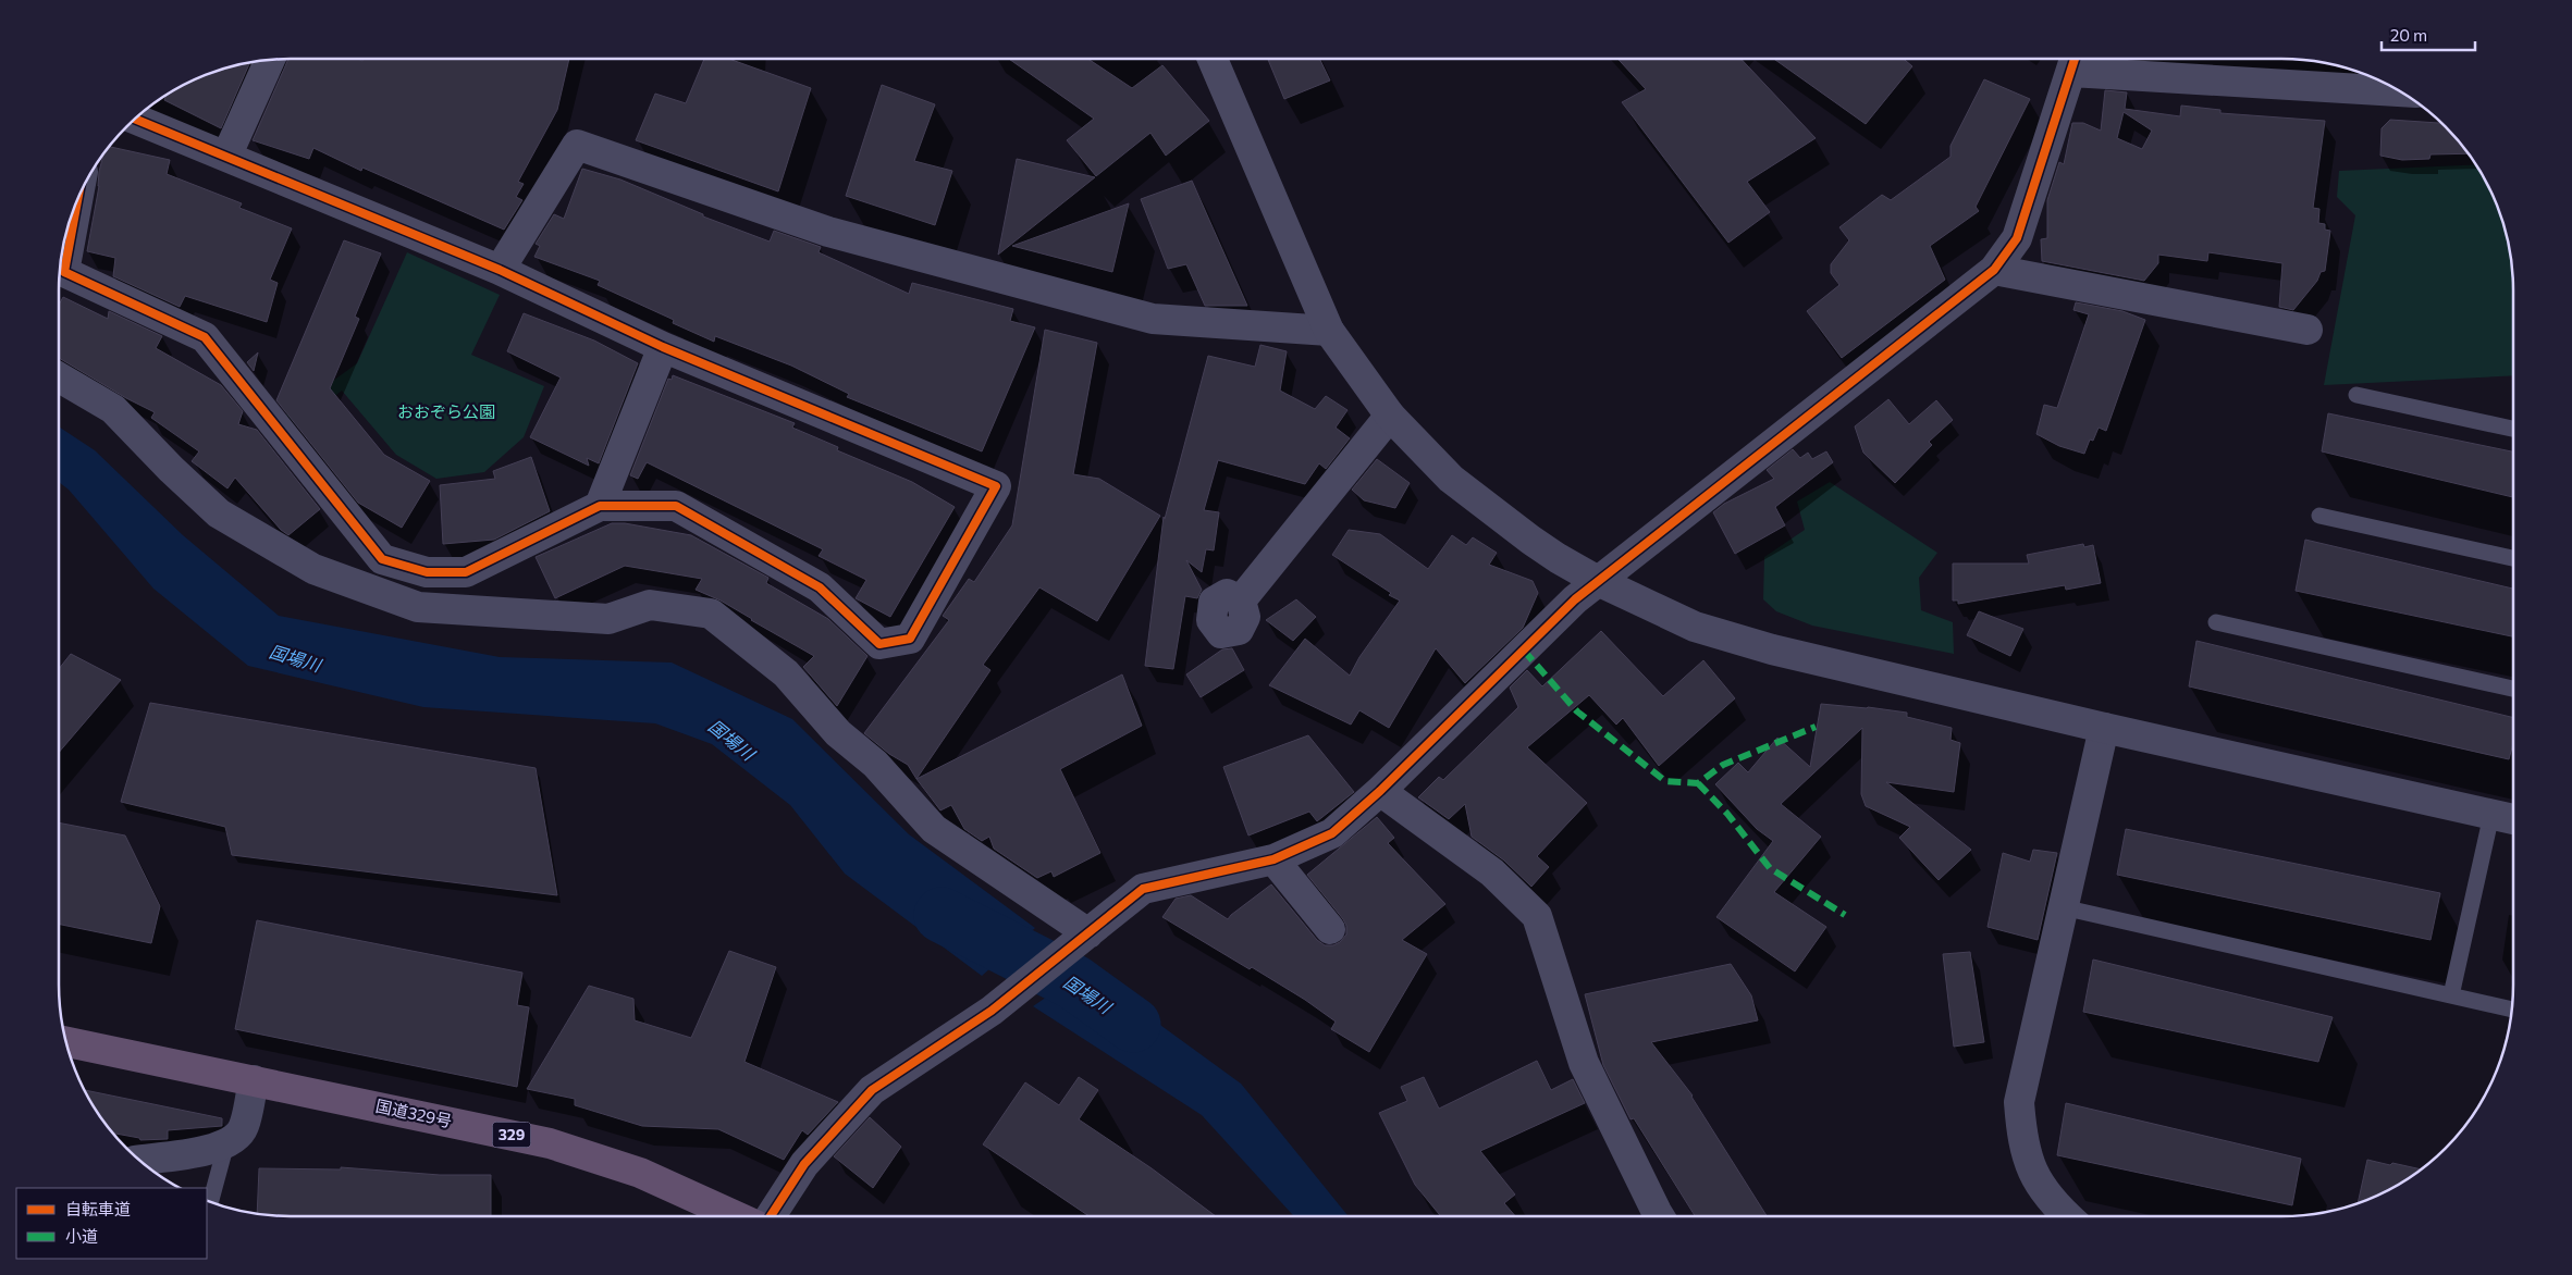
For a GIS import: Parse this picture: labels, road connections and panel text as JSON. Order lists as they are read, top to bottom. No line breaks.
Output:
{"streets":{"highway":["国道329号","329"]},"water":["国場川"],"parks":["おおぞら公園"],"legend":["自転車道","小道"],"scale_bar":"20 m"}
